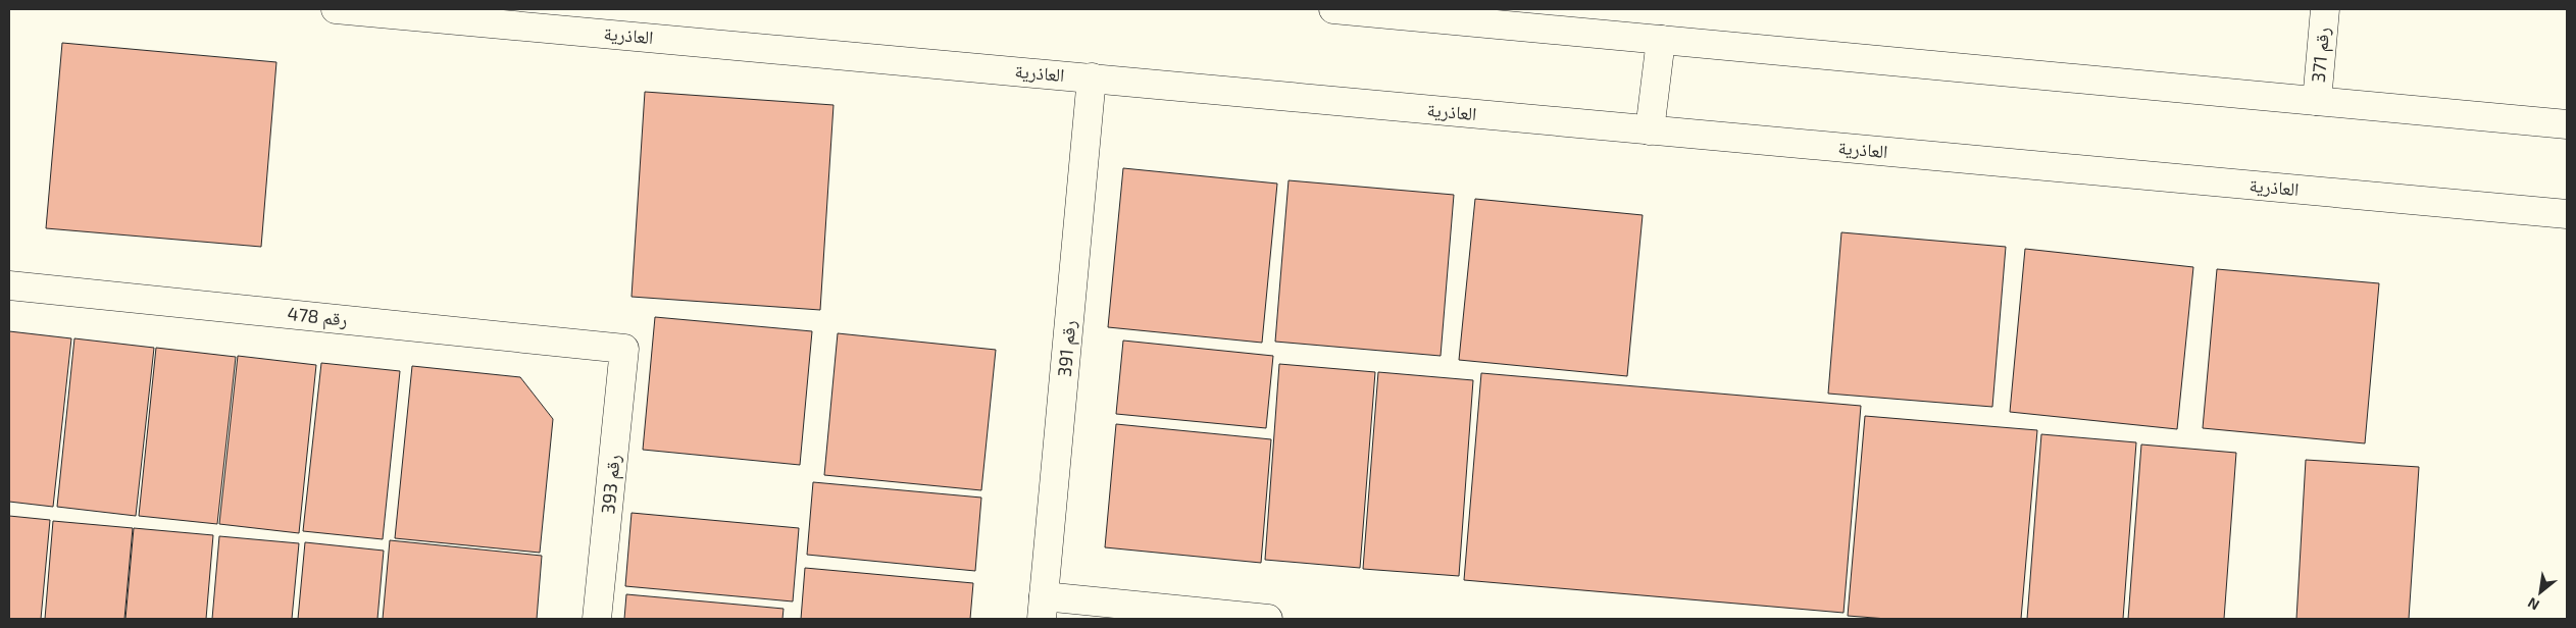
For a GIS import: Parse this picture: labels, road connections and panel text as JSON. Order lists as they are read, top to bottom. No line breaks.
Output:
{"streets":{"street":["العاذرية","رقم 371","رقم 478","رقم 391","رقم 393"]},"crossings":[["العاذرية","رقم 391"],["رقم 478","رقم 393"]],"north":"bottom left"}
